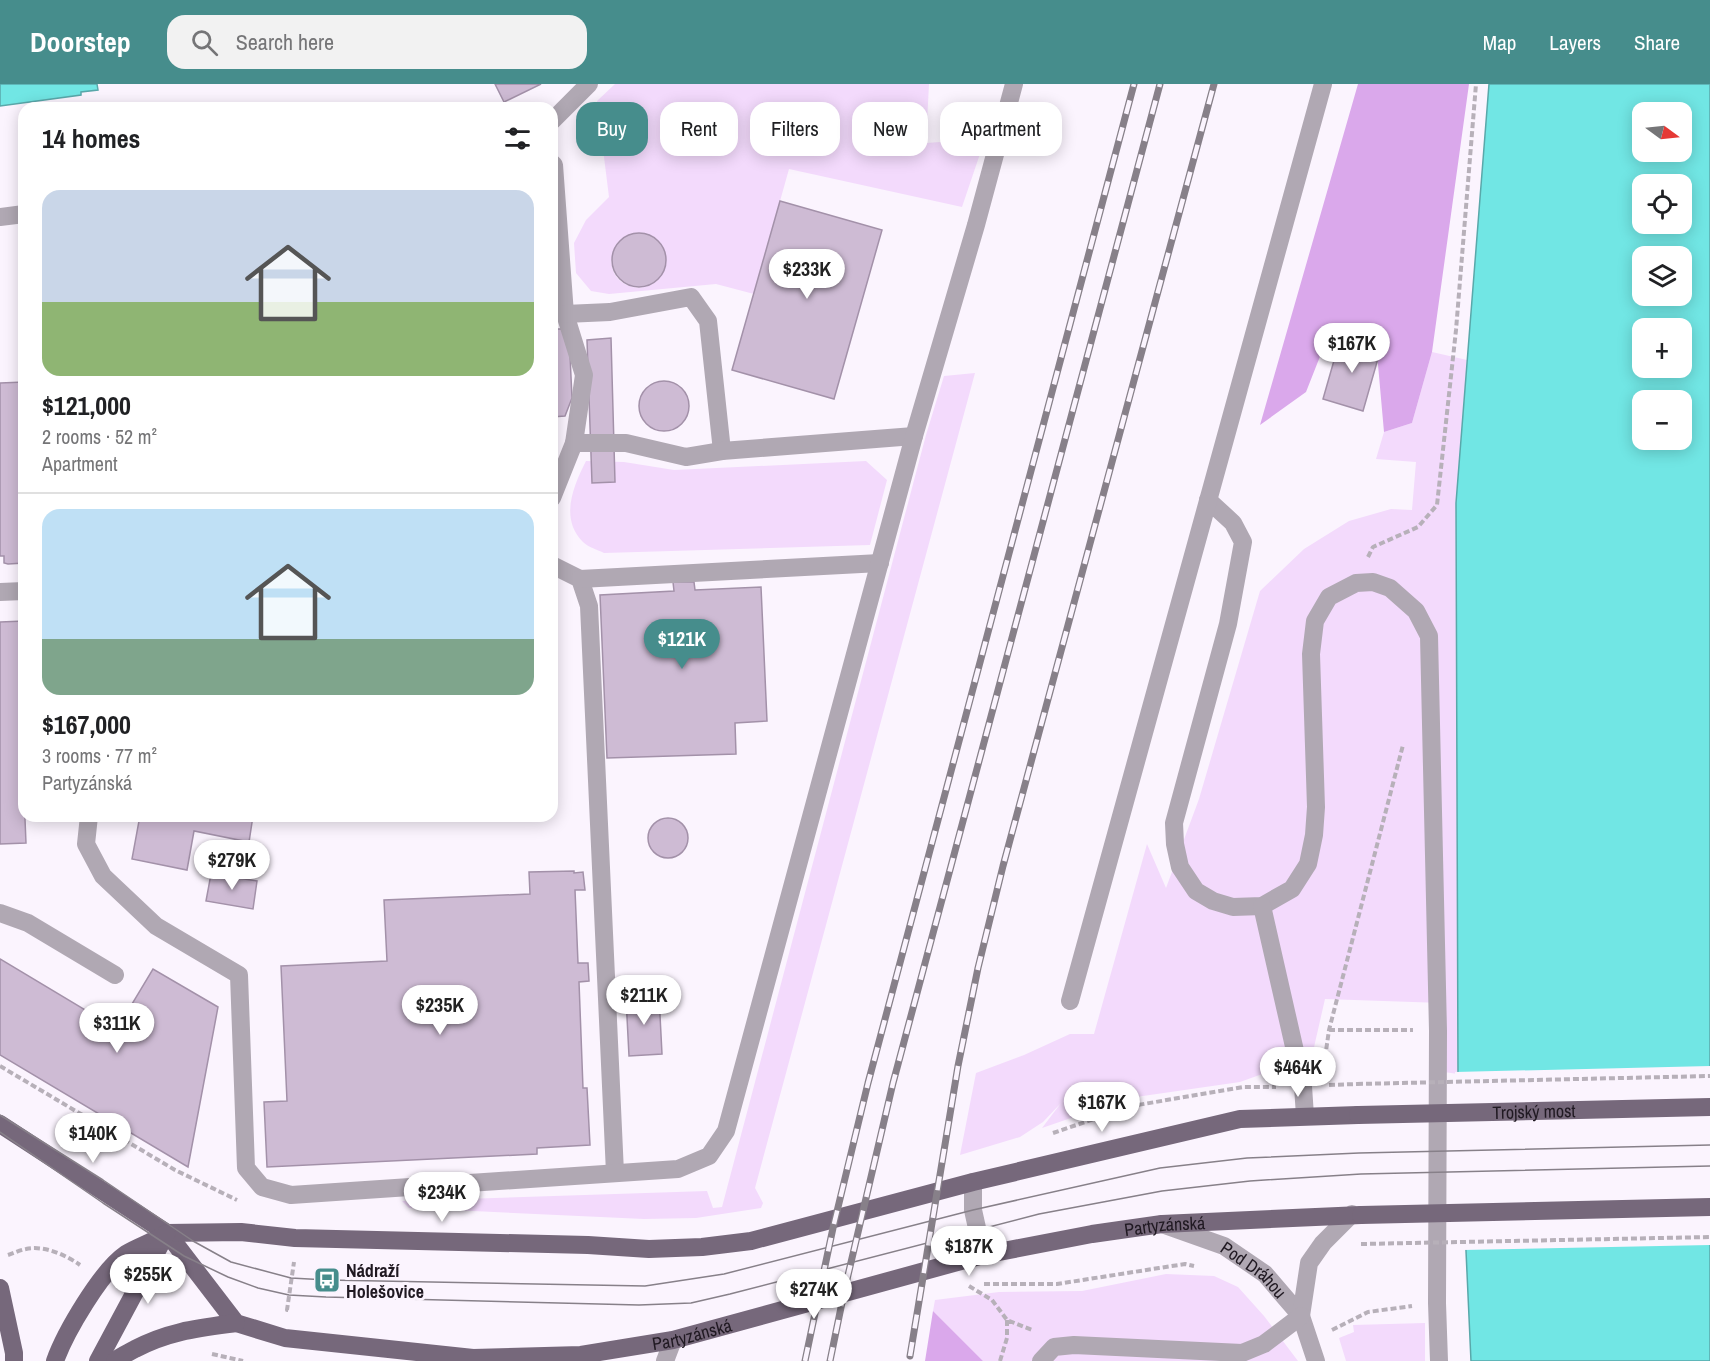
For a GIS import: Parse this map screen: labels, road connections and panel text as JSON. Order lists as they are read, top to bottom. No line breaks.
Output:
{"streets":{"main road":["Trojský most","Partyzánská"],"lane":["Pod Dráhou"]},"crossings":[["Partyzánská","Pod Dráhou"]],"places":{"bus stop":["Nádraží Holešovice"]},"north":"right","page":{"header":"Doorstep","search":"Search here","nav":["Map","Layers","Share"],"map_buttons":["+","−"],"chip":["Buy","Rent","Filters","New","Apartment"],"heading":"14 homes","list":[{"name":"$121,000","note":"2 rooms · 52 m² · Apartment"},{"name":"$167,000","note":"3 rooms · 77 m² · Partyzánská"}],"price":["$233K","$167K","$121K","$279K","$211K","$235K","$311K","$464K","$167K","$140K","$234K","$187K","$255K","$274K"]}}
